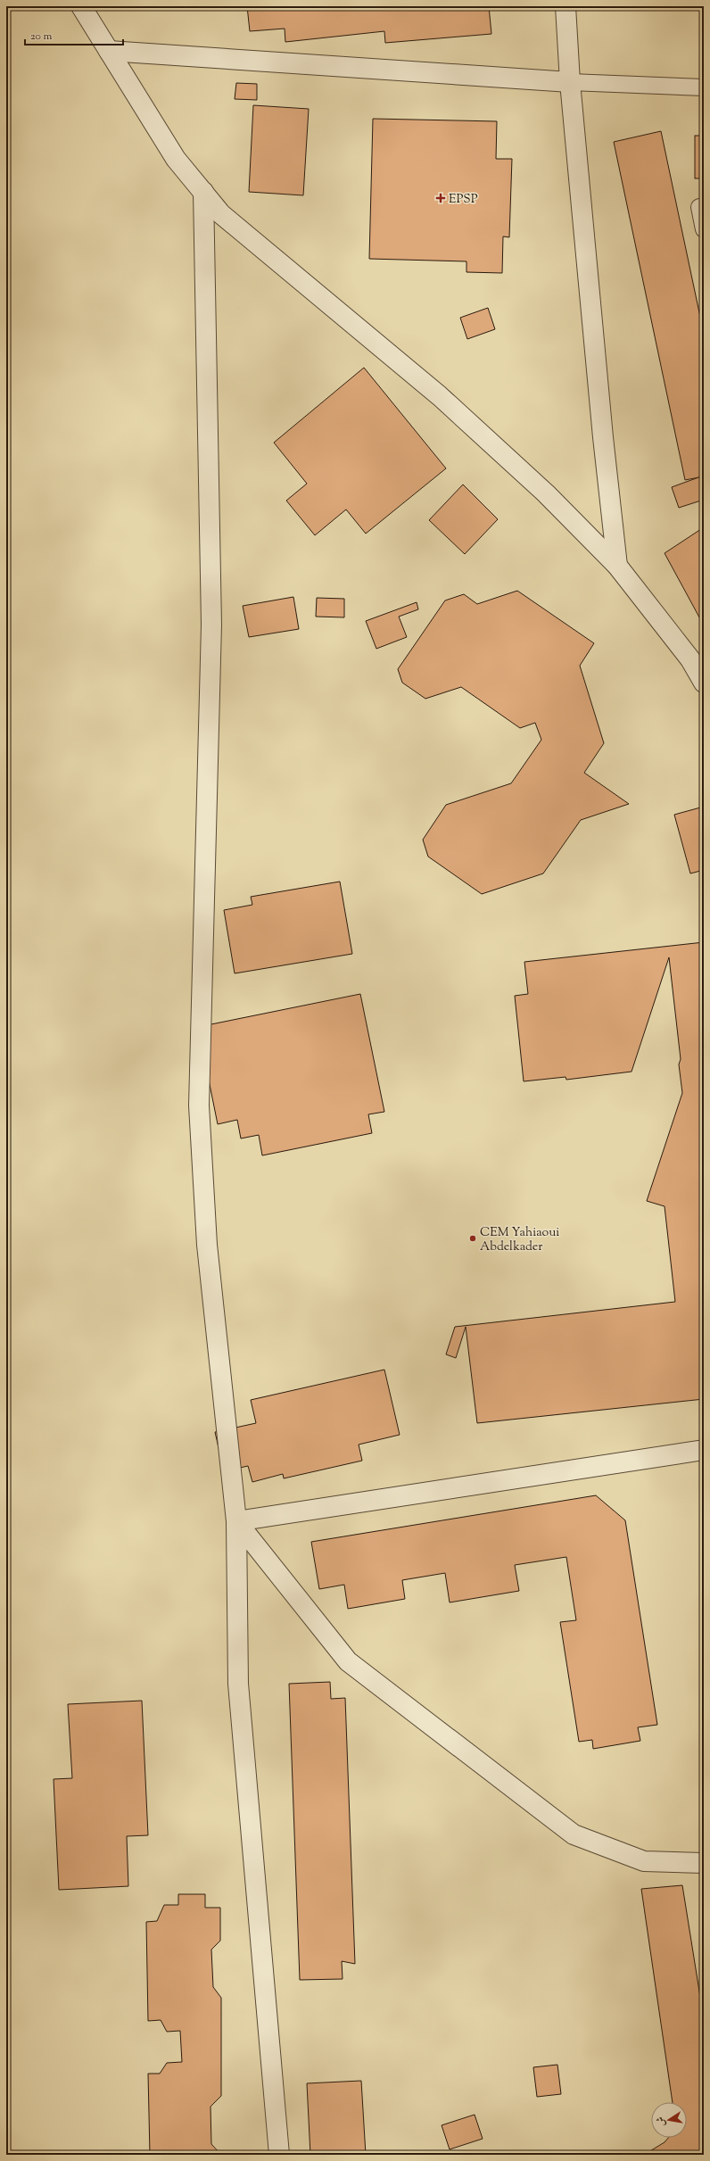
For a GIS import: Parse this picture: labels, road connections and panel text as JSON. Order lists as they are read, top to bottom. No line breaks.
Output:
{"places":{"health":["EPSP"],"other":["CEM Yahiaoui Abdelkader"]},"scale_bar":"20 m","north":"left"}
